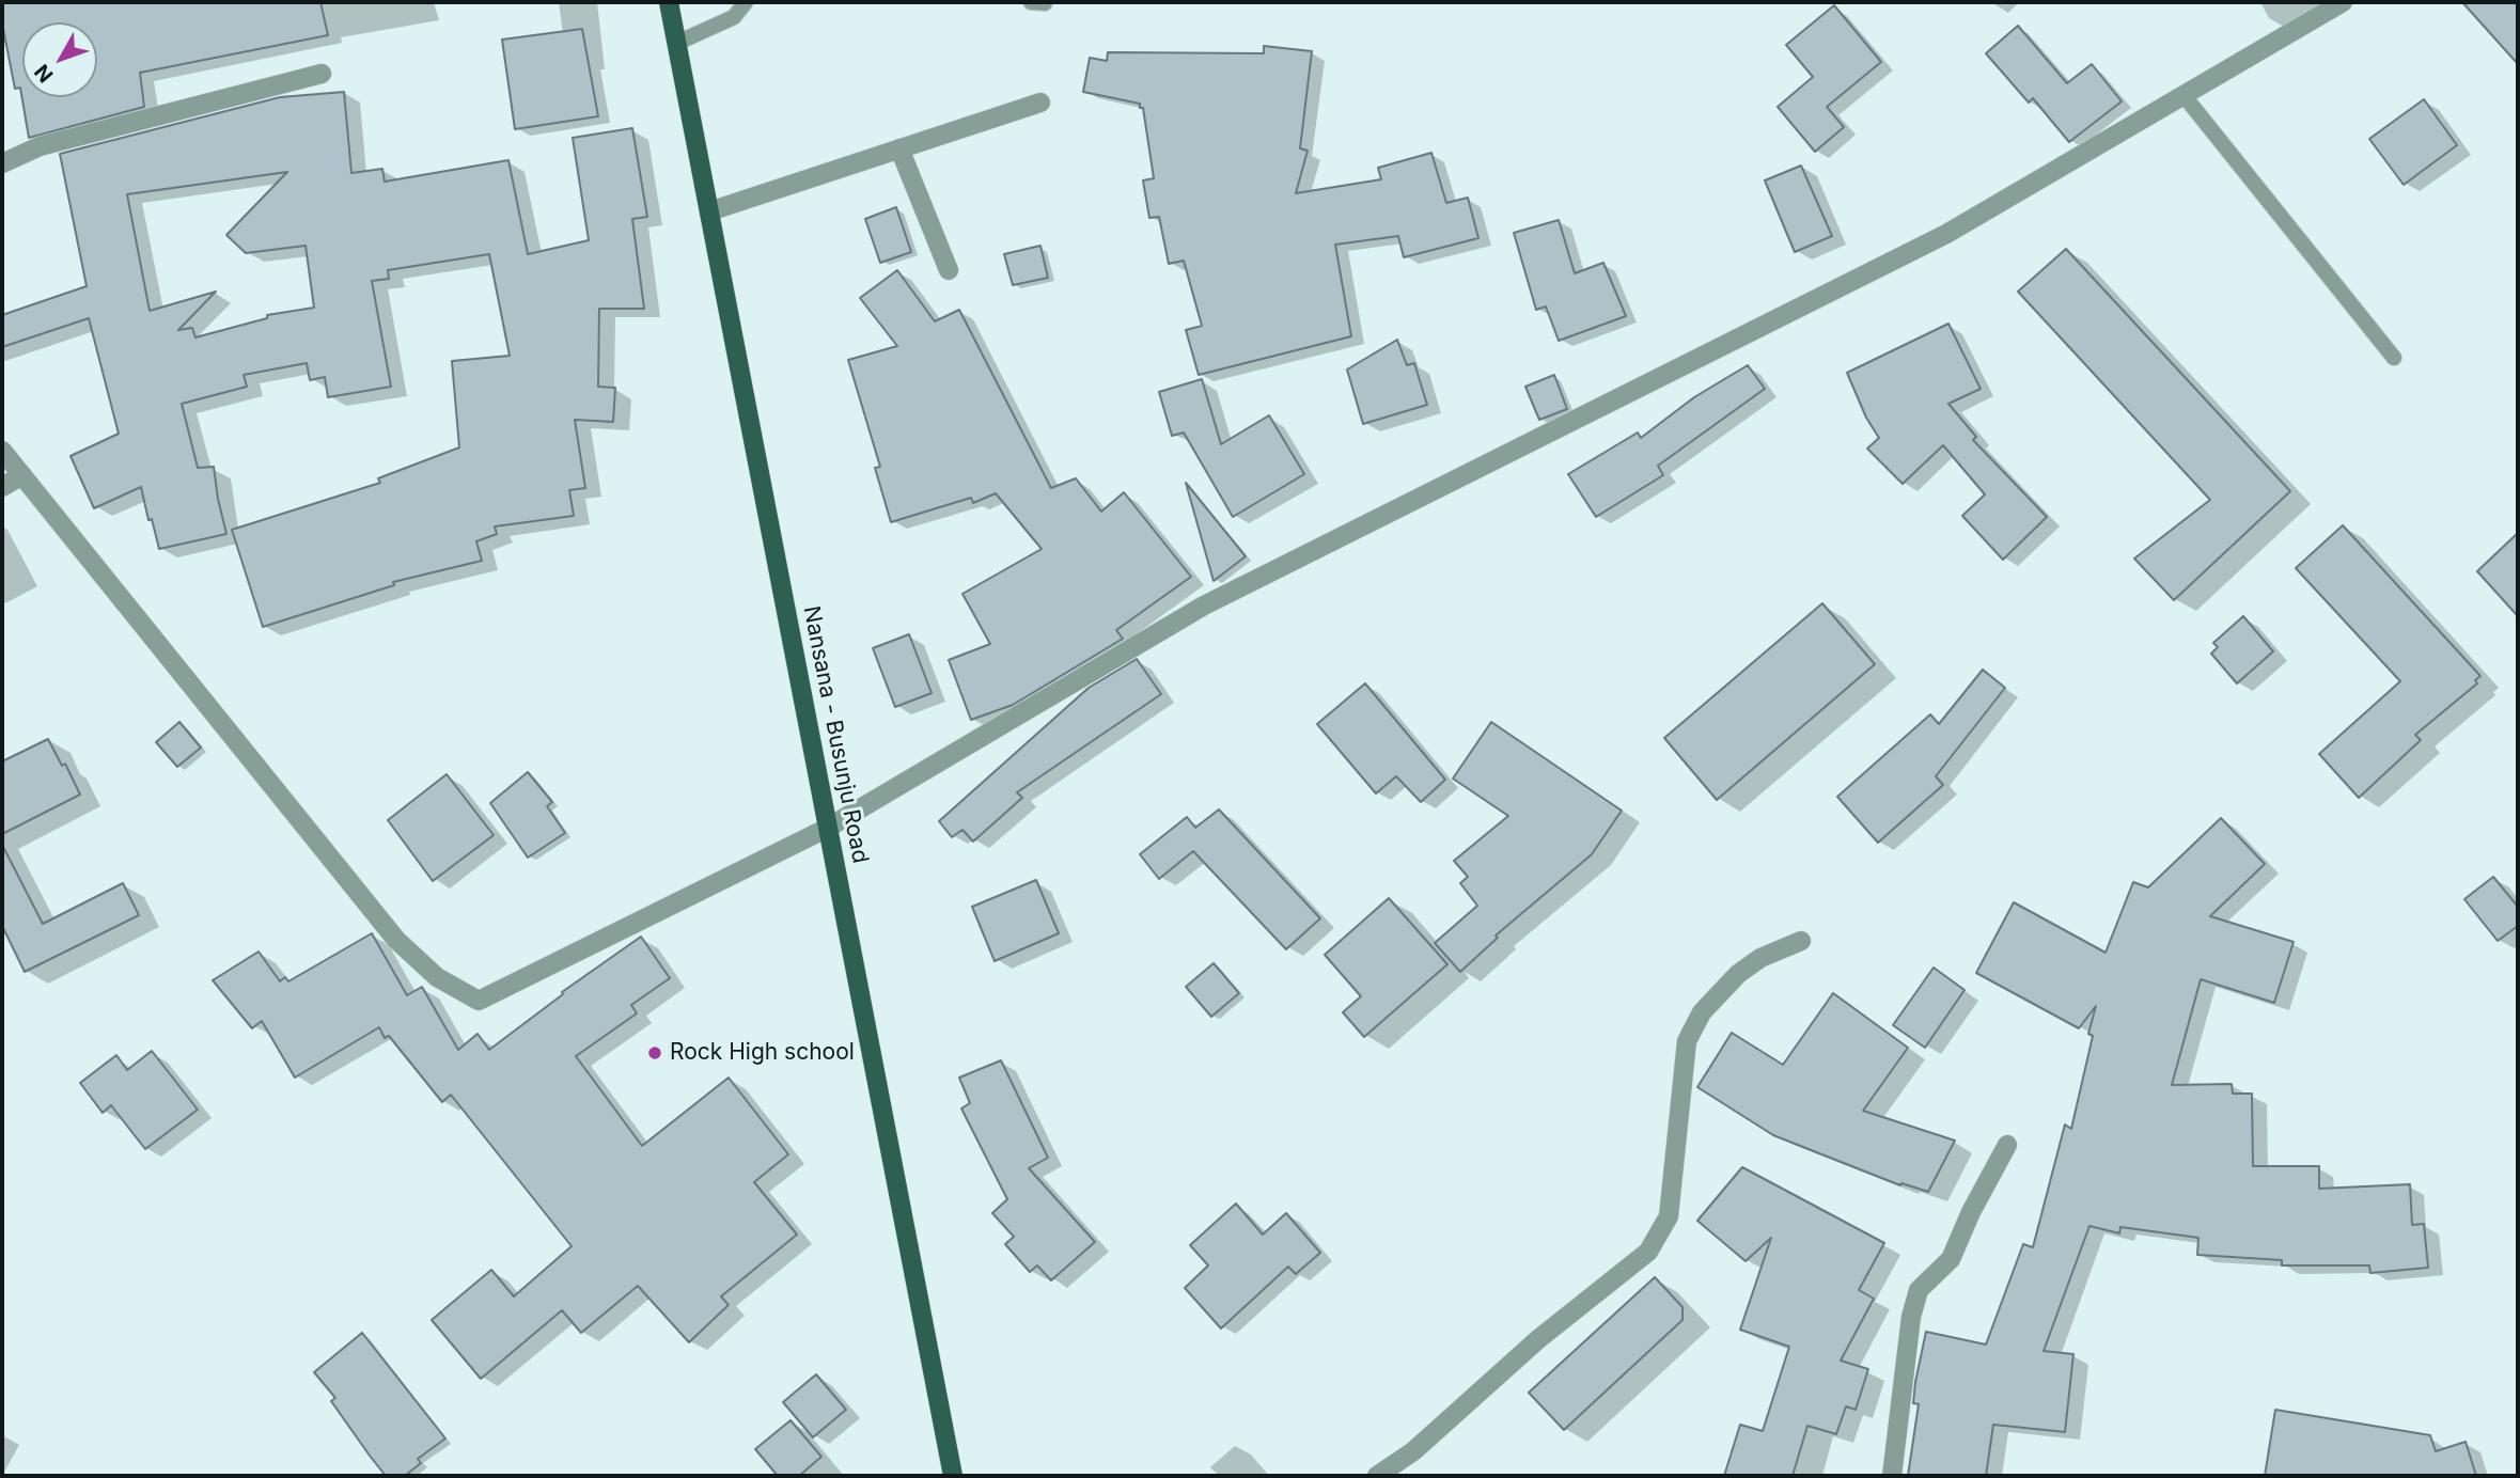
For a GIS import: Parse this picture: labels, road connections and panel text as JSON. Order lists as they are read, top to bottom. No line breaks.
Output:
{"streets":{"main road":["Nansana - Busunju Road"]},"places":["Rock High school"],"north":"bottom left"}
